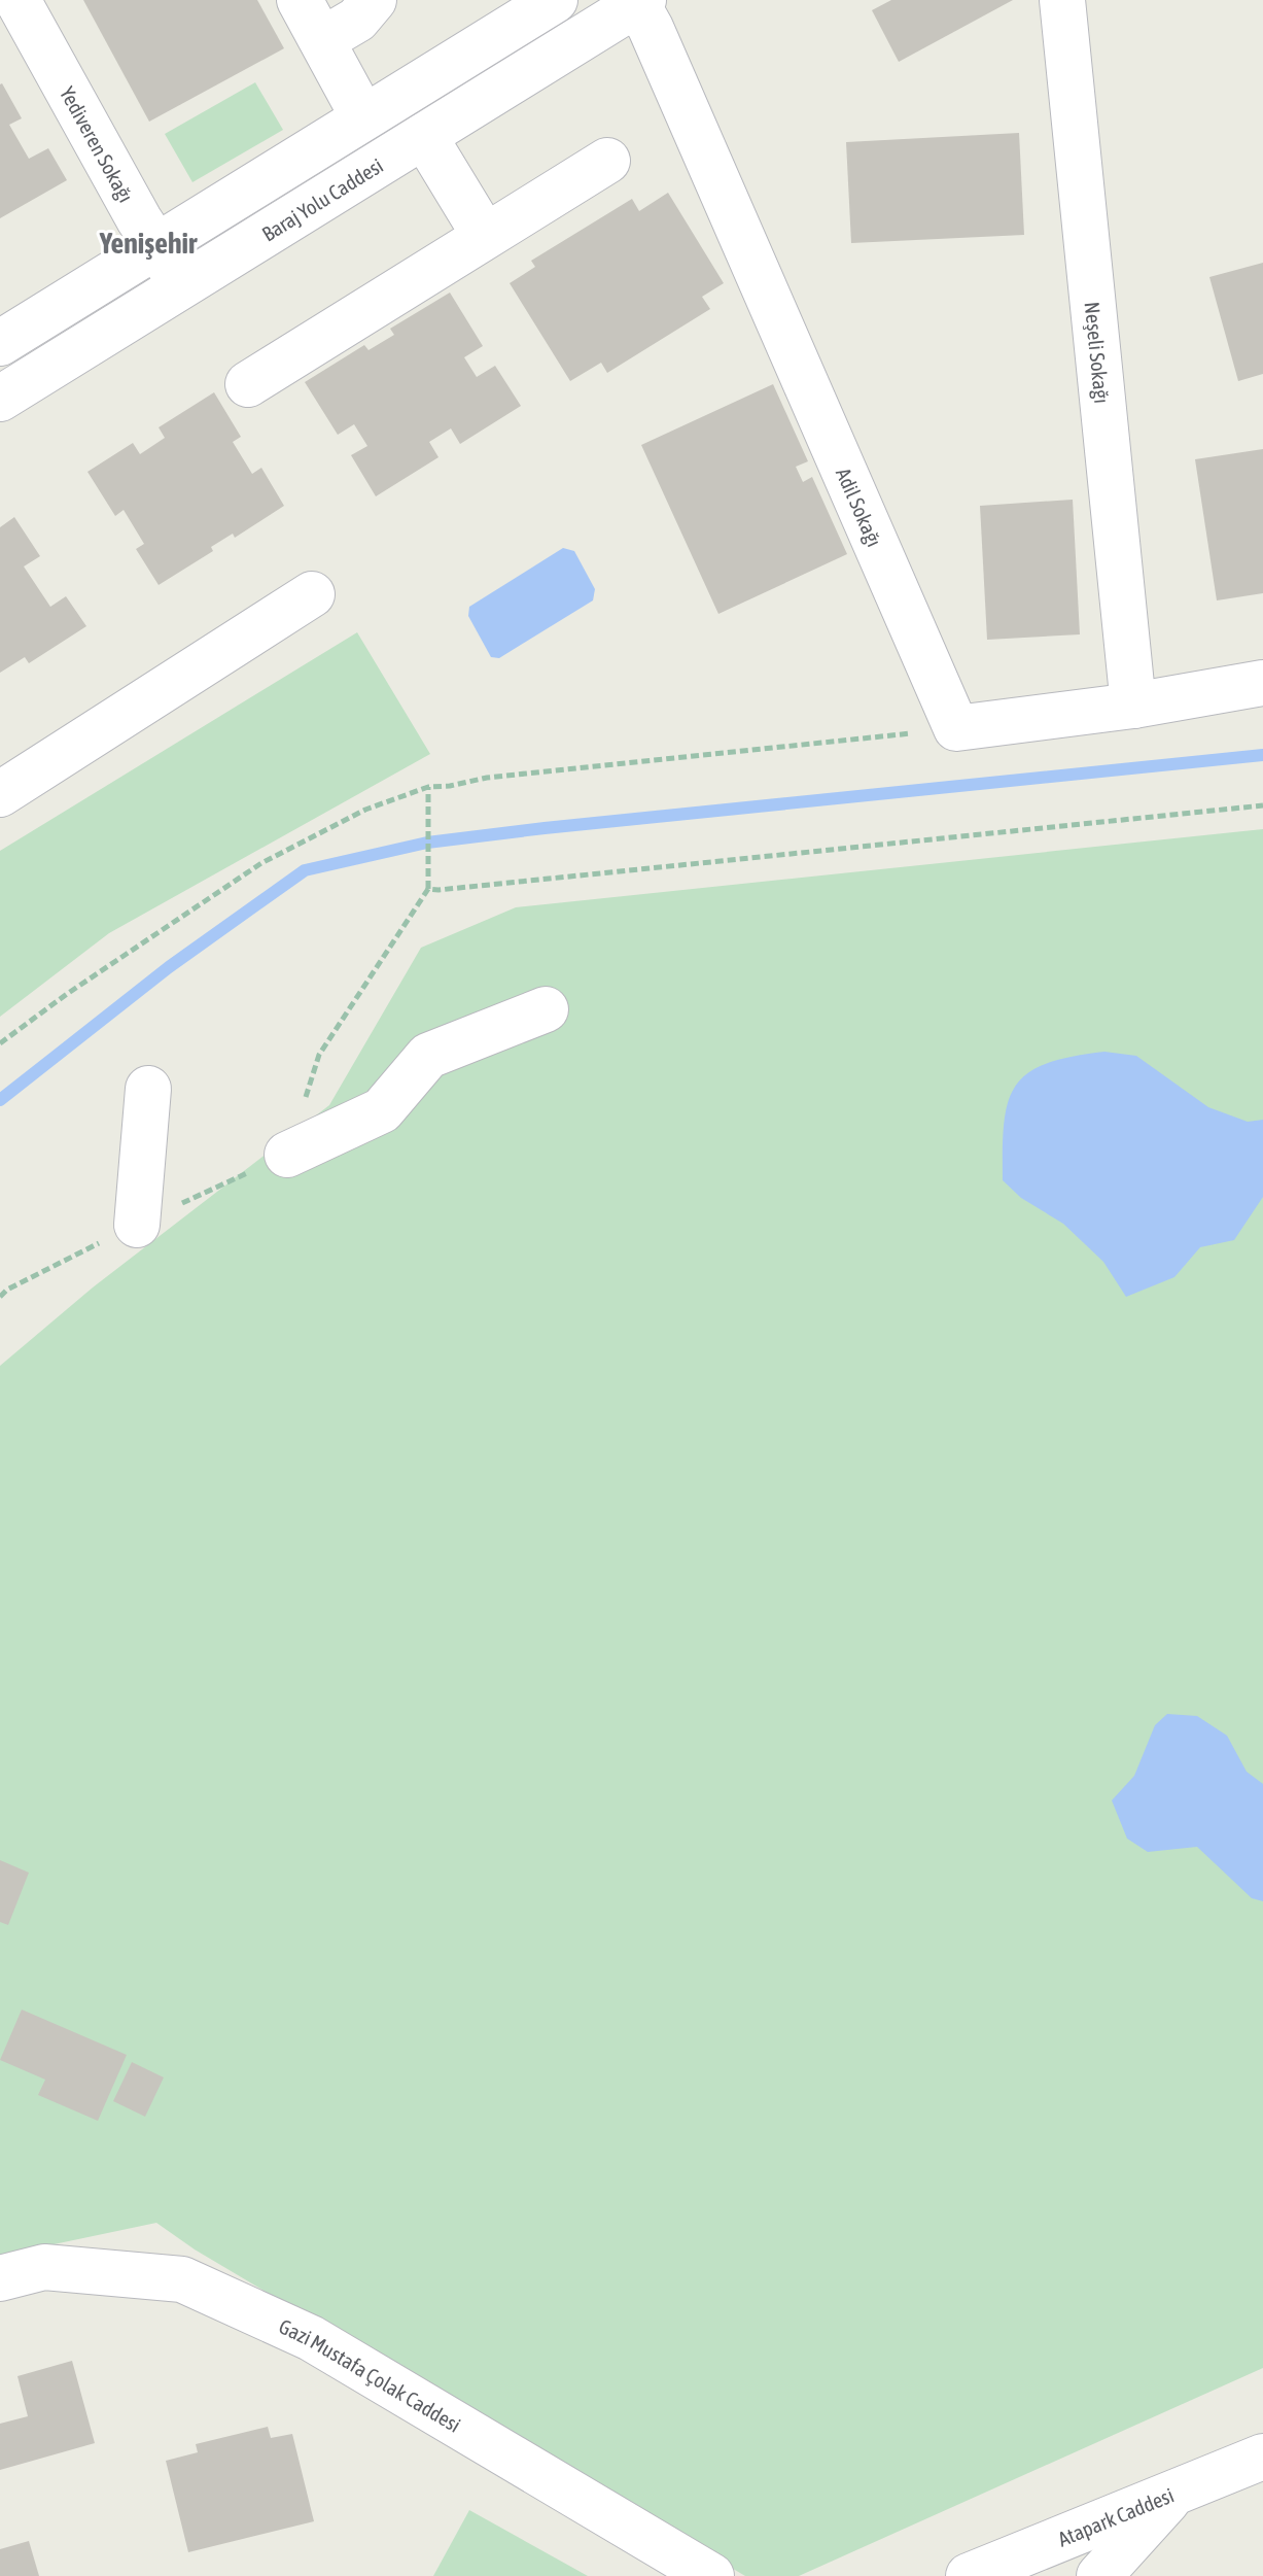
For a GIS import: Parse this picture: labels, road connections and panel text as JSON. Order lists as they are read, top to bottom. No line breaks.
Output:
{"streets":{"street":["Yediveren Sokağı","Baraj Yolu Caddesi","Neşeli Sokağı","Adil Sokağı","Gazi Mustafa Çolak Caddesi","Atapark Caddesi"]},"crossings":[["Yediveren Sokağı","Baraj Yolu Caddesi"],["Baraj Yolu Caddesi","Adil Sokağı"]],"districts":["Yenişehir"]}
